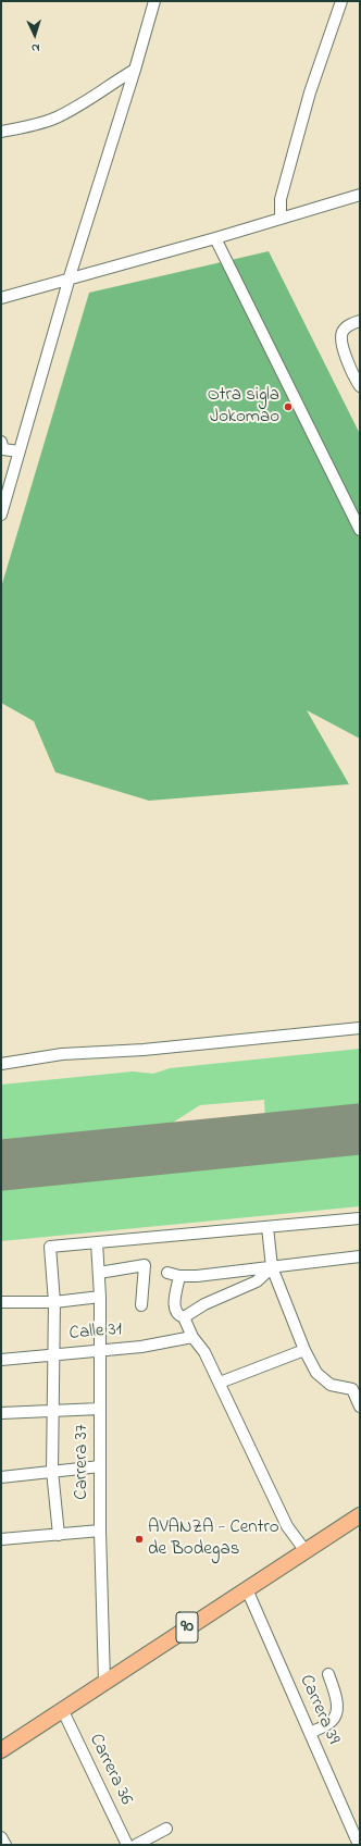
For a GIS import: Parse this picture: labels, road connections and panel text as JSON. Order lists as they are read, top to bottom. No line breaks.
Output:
{"streets":{"highway":["90"],"street":["Calle 31","Carrera 37","Carrera 39","Carrera 36"]},"crossings":[["Calle 31","Carrera 37"],["Carrera 37","90"],["90","Carrera 39"],["90","Carrera 36"]],"places":["Otra sigla Jokomao","AVANZA - Centro de Bodegas"],"north":"bottom"}
